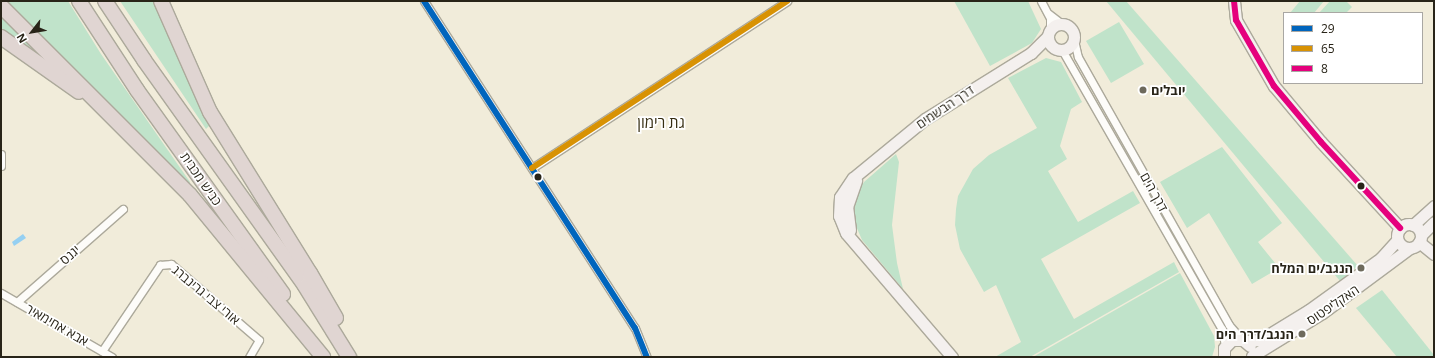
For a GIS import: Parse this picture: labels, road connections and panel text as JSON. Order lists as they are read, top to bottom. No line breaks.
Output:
{"streets":{"highway":["כביש מכבית"],"street":["דרך הבשמים","דרך הים","יגנס","אורי צבי גרינברג","האקליפטוס","אבא אחימאיר"]},"crossings":[["דרך הבשמים","דרך הים"],["דרך הים","האקליפטוס"],["יגנס","אבא אחימאיר"],["אורי צבי גרינברג","אבא אחימאיר"]],"districts":["גת רימון"],"places":["יובלים","הנגב/ים המלח","הנגב/דרך הים"],"lines":["transit line 29","transit line 65","transit line 8"],"legend":["29","65","8"],"north":"bottom left"}
